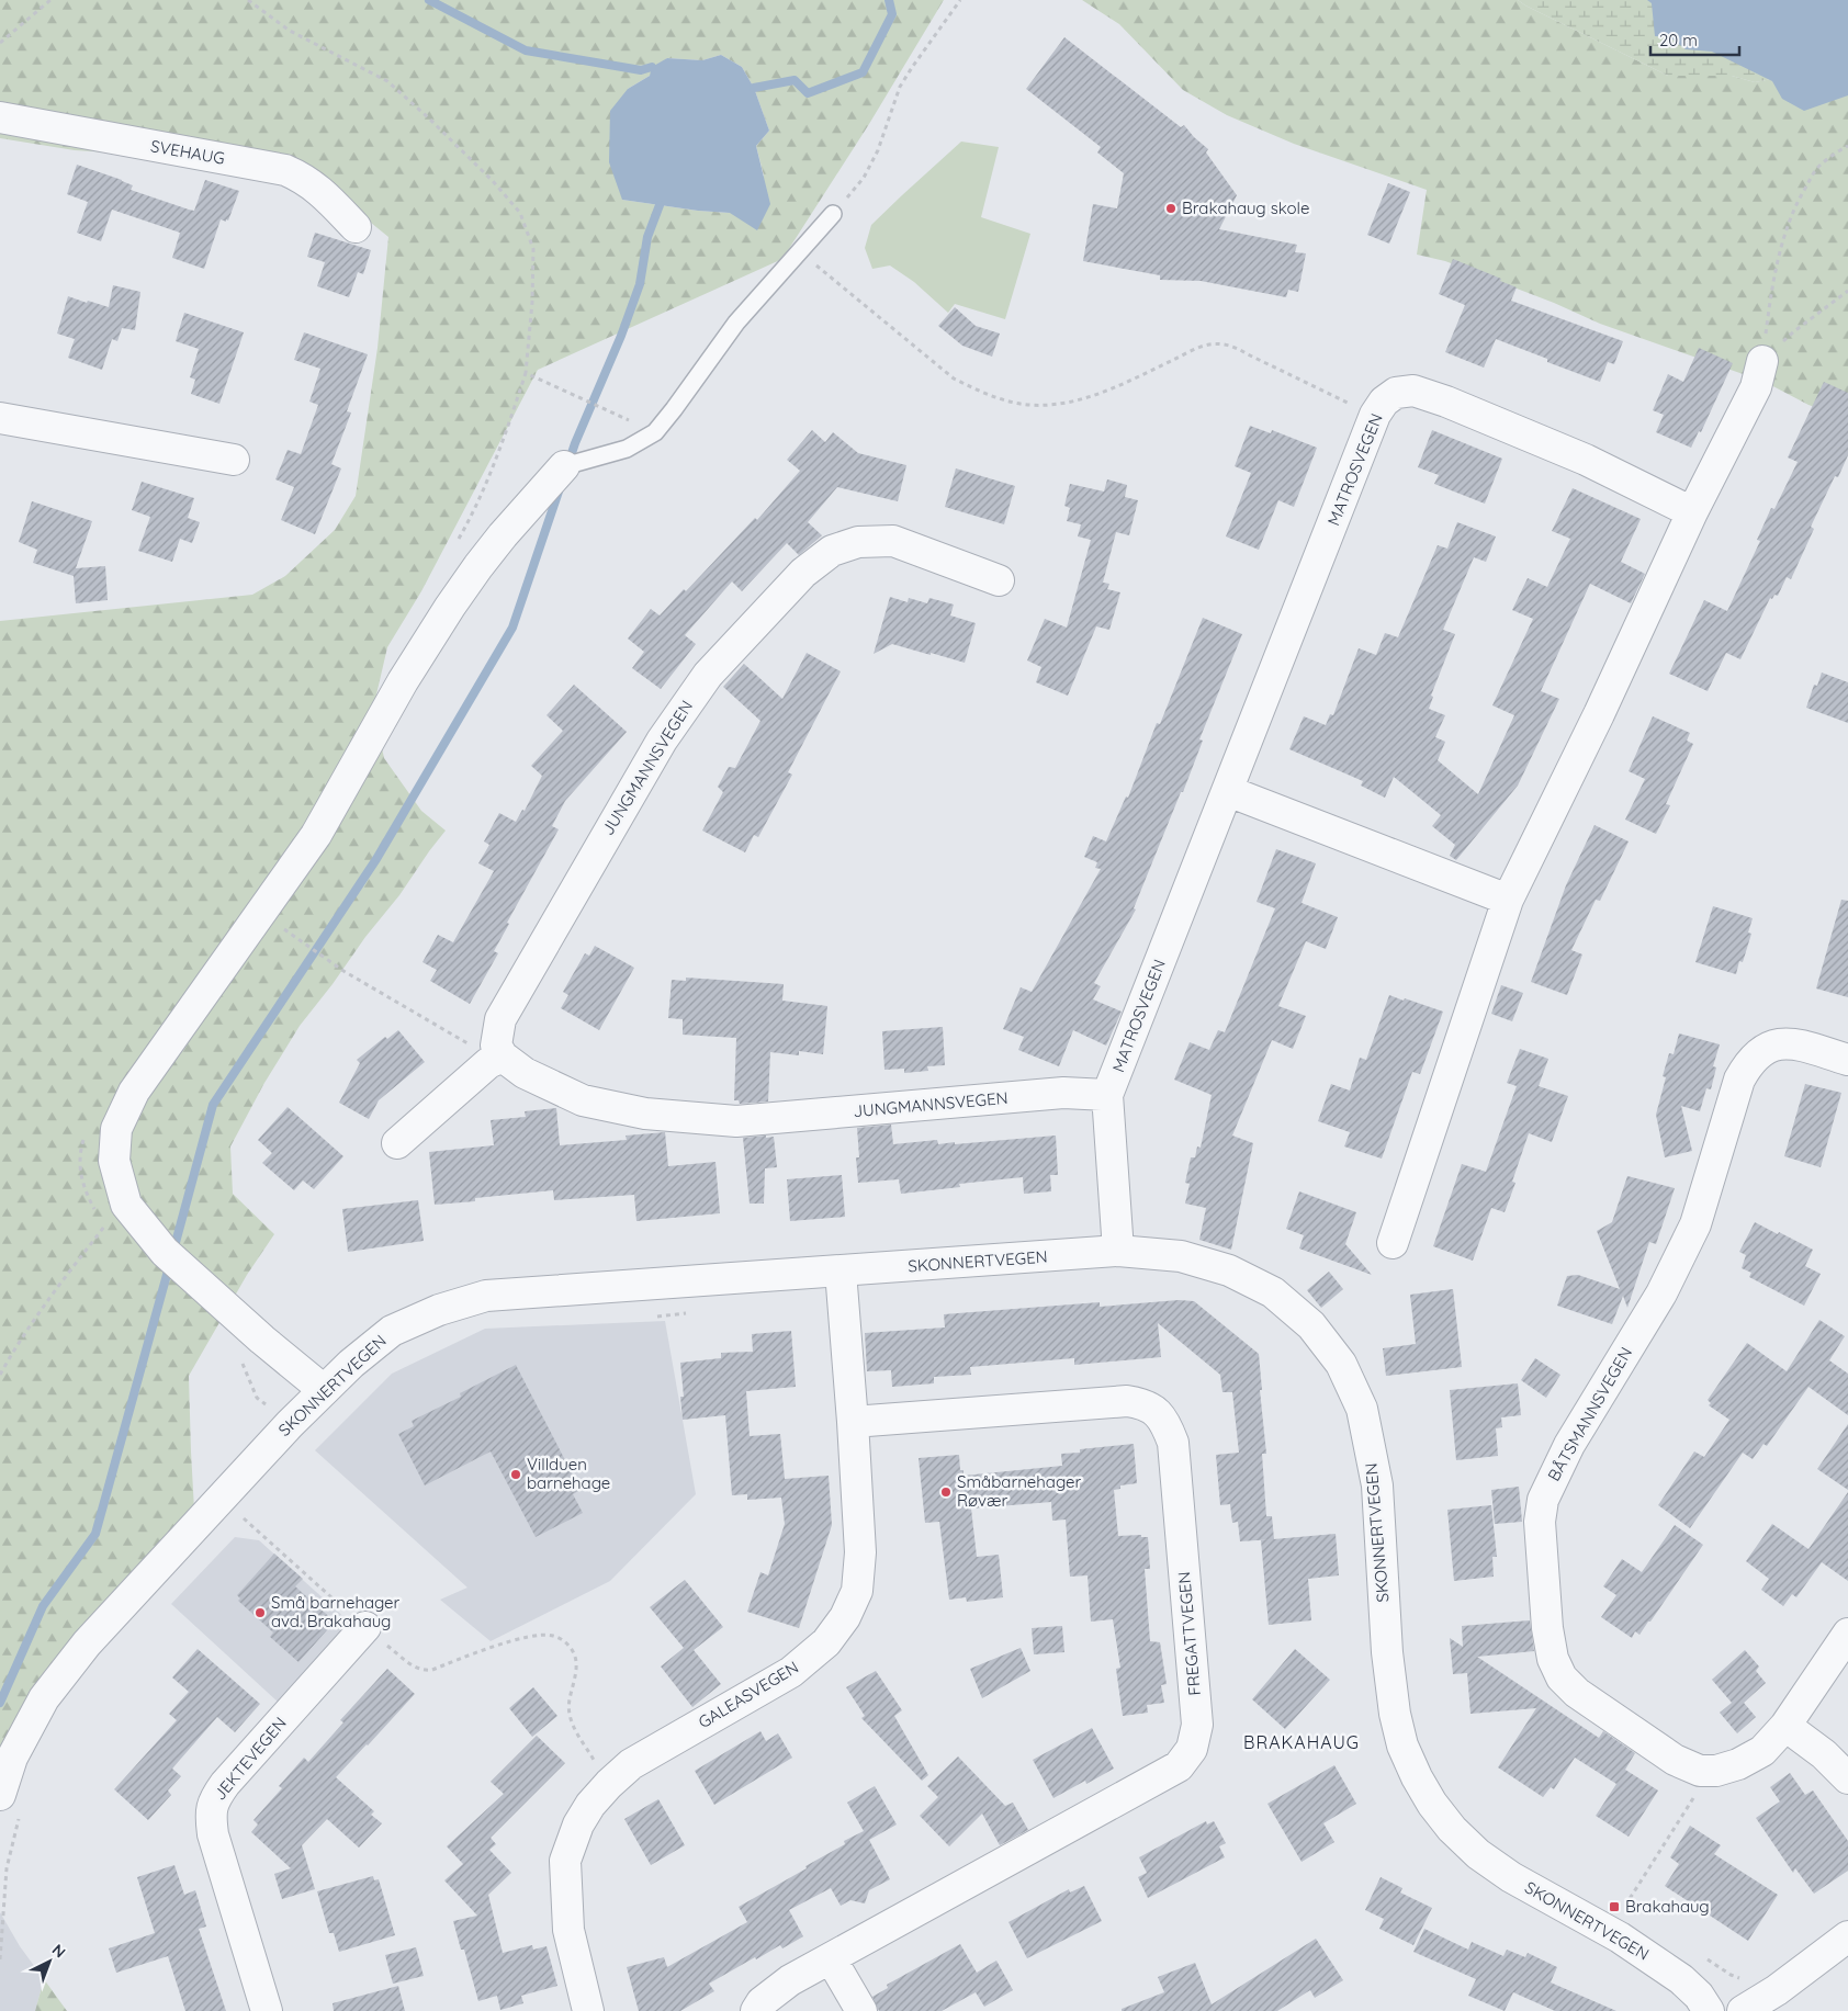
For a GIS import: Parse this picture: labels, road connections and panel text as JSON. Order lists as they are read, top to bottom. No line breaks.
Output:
{"streets":{"street":["SVEHAUG","MATROSVEGEN","JUNGMANNSVEGEN","SKONNERTVEGEN","BÅTSMANNSVEGEN","FREGATTVEGEN","GALEASVEGEN","JEKTEVEGEN"]},"crossings":[["MATROSVEGEN","JUNGMANNSVEGEN"],["MATROSVEGEN","SKONNERTVEGEN"],["SKONNERTVEGEN","GALEASVEGEN"],["FREGATTVEGEN","GALEASVEGEN"]],"districts":["BRAKAHAUG"],"places":{"other":["Brakahaug skole","Villduen barnehage","Småbarnehager Røvær","Små barnehager avd. Brakahaug"],"transit":["Brakahaug"]},"scale_bar":"20 m","north":"top right"}
